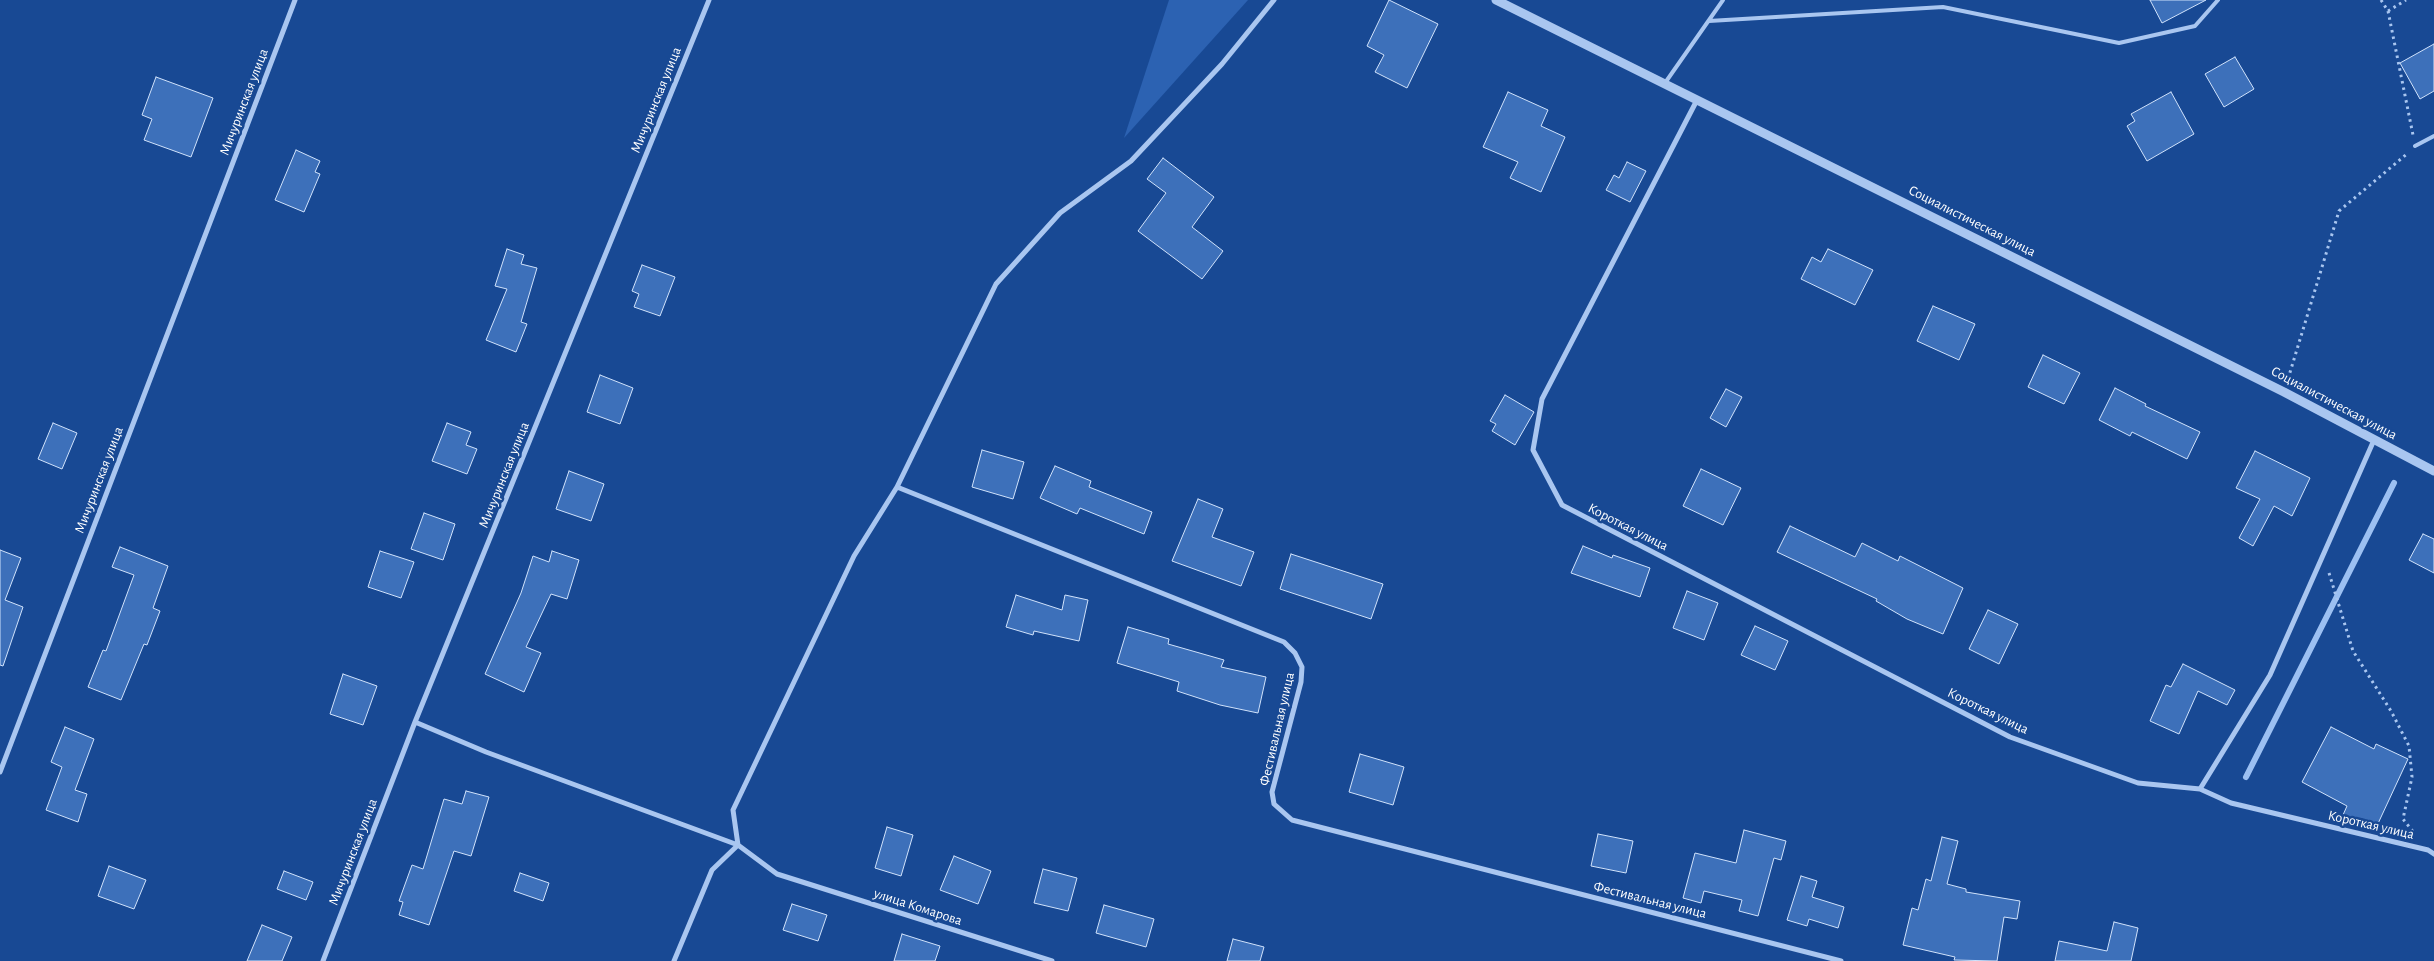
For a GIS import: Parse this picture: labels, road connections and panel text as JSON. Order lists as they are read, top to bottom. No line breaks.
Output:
{"streets":{"street":["Мичуринская улица","Социалистическая улица","Короткая улица","Фестивальная улица","улица Комарова"]},"crossings":[["Мичуринская улица","улица Комарова"],["Социалистическая улица","Короткая улица"]]}
